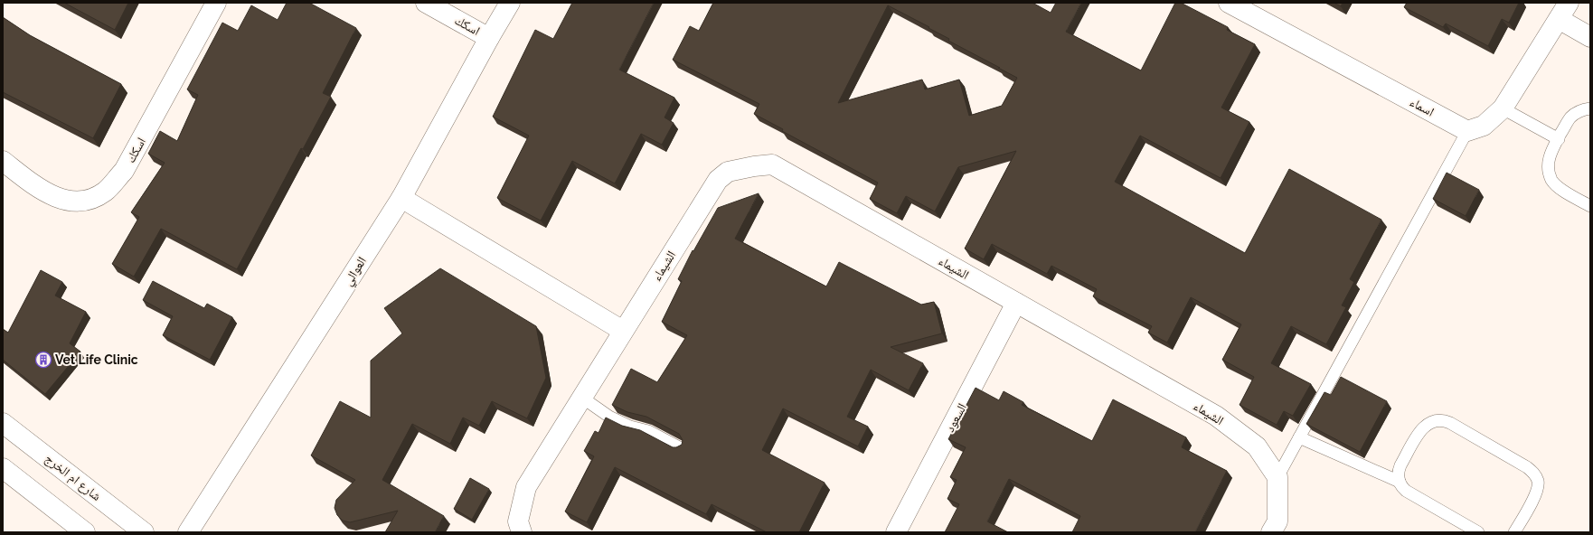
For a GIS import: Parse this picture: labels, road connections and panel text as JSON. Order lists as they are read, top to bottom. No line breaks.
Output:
{"streets":{"street":["اسكك","اسماء","الشيماء","العوالي","السعود","شارع ام الخرج"]},"crossings":[["اسكك","العوالي"],["الشيماء","السعود"]],"places":{"building":["Vet Life Clinic"]}}
